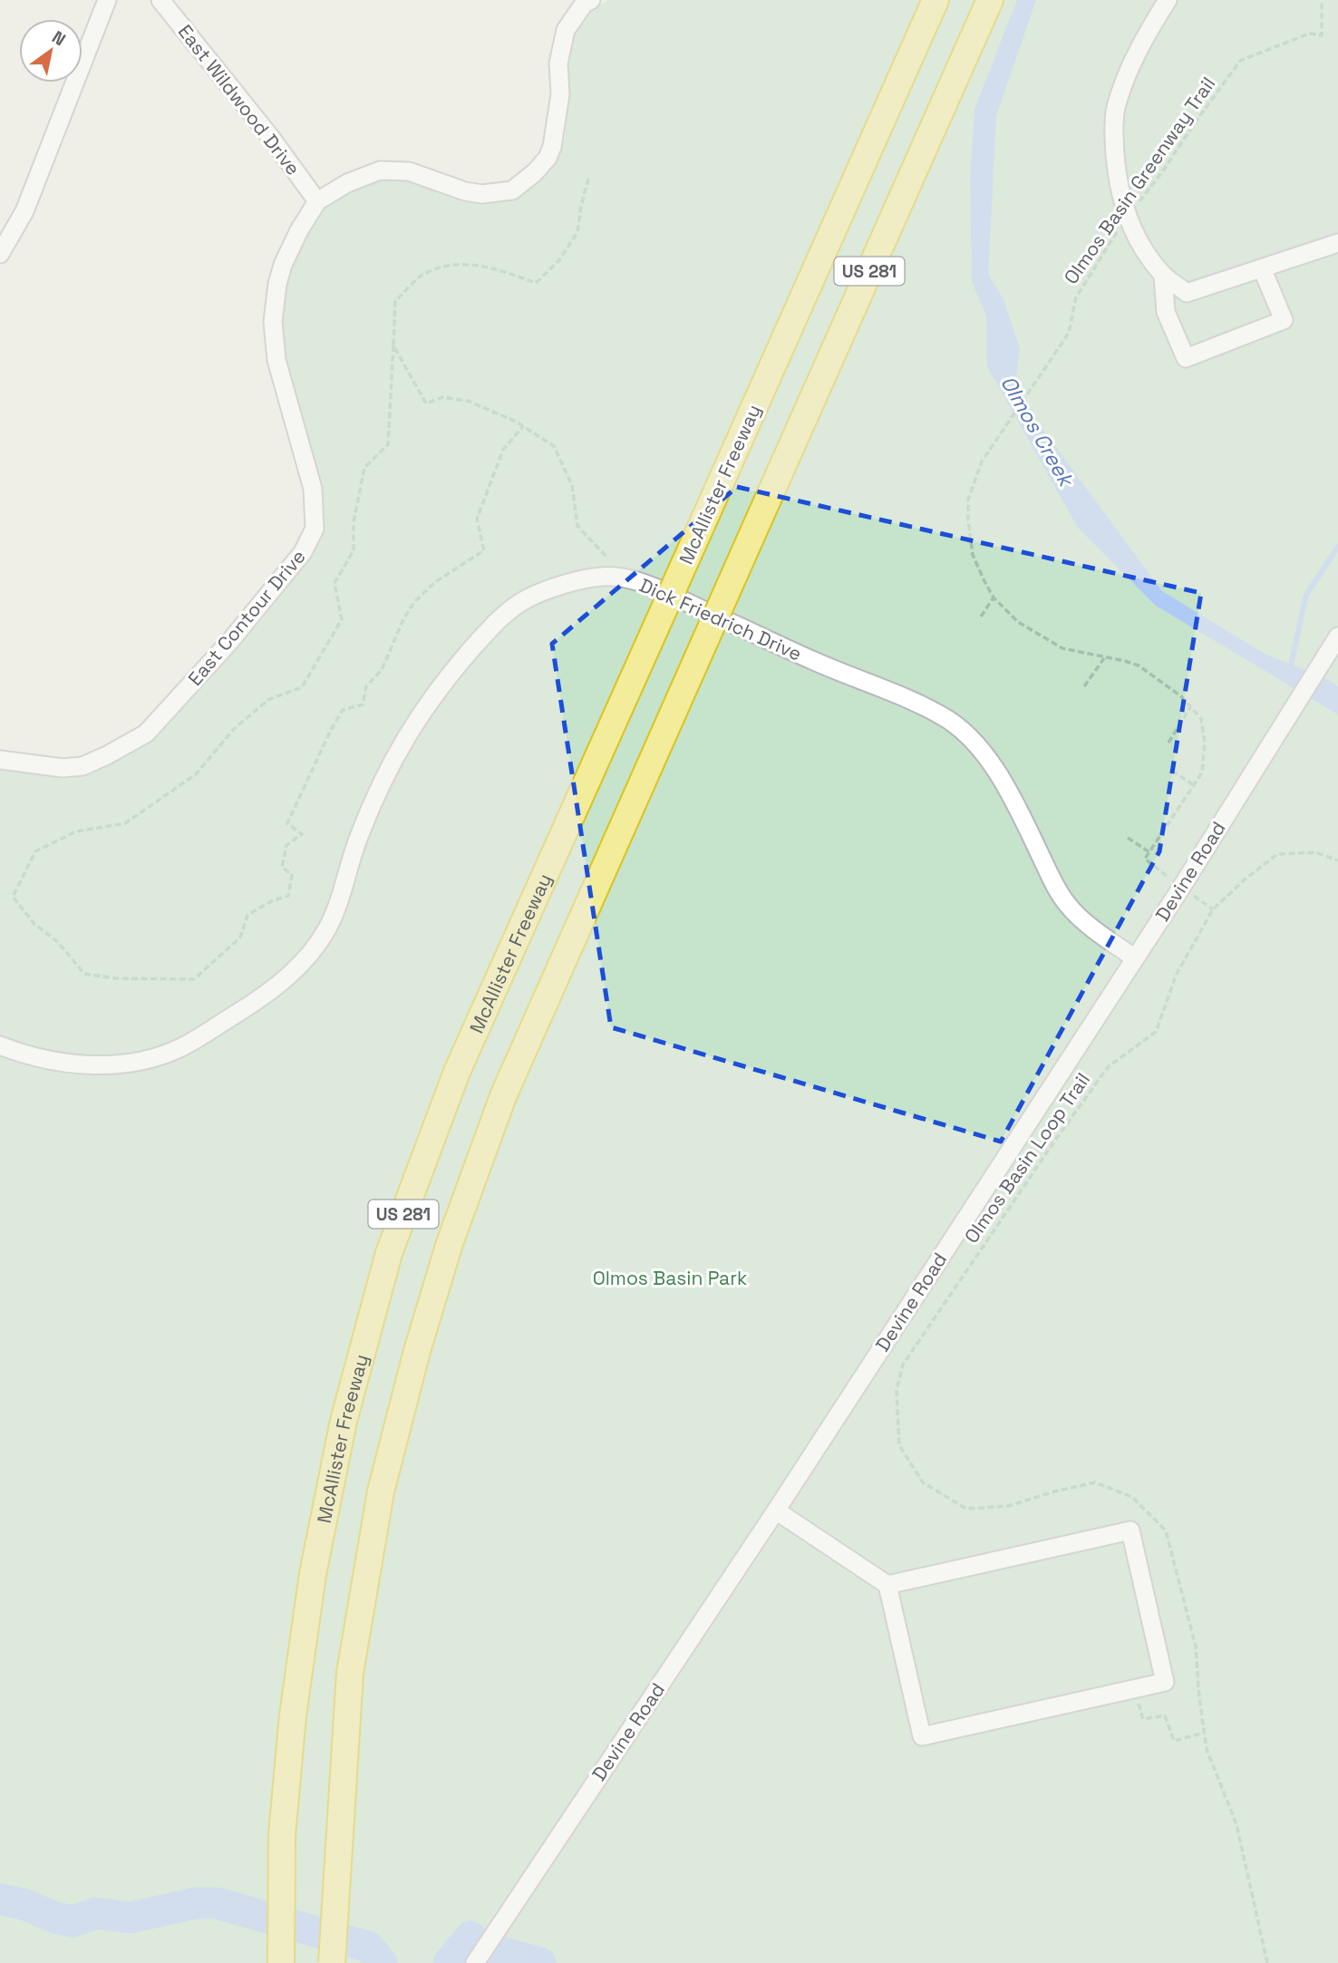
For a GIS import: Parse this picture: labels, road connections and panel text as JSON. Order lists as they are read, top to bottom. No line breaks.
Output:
{"streets":{"highway":["US 281","McAllister Freeway"],"street":["East Wildwood Drive","East Contour Drive","Dick Friedrich Drive","Devine Road"],"path":["Olmos Basin Greenway Trail","Olmos Basin Loop Trail"]},"crossings":[["East Wildwood Drive","East Contour Drive"],["Dick Friedrich Drive","Devine Road"]],"water":["Olmos Creek"],"parks":["Olmos Basin Park"],"north":"top right"}
